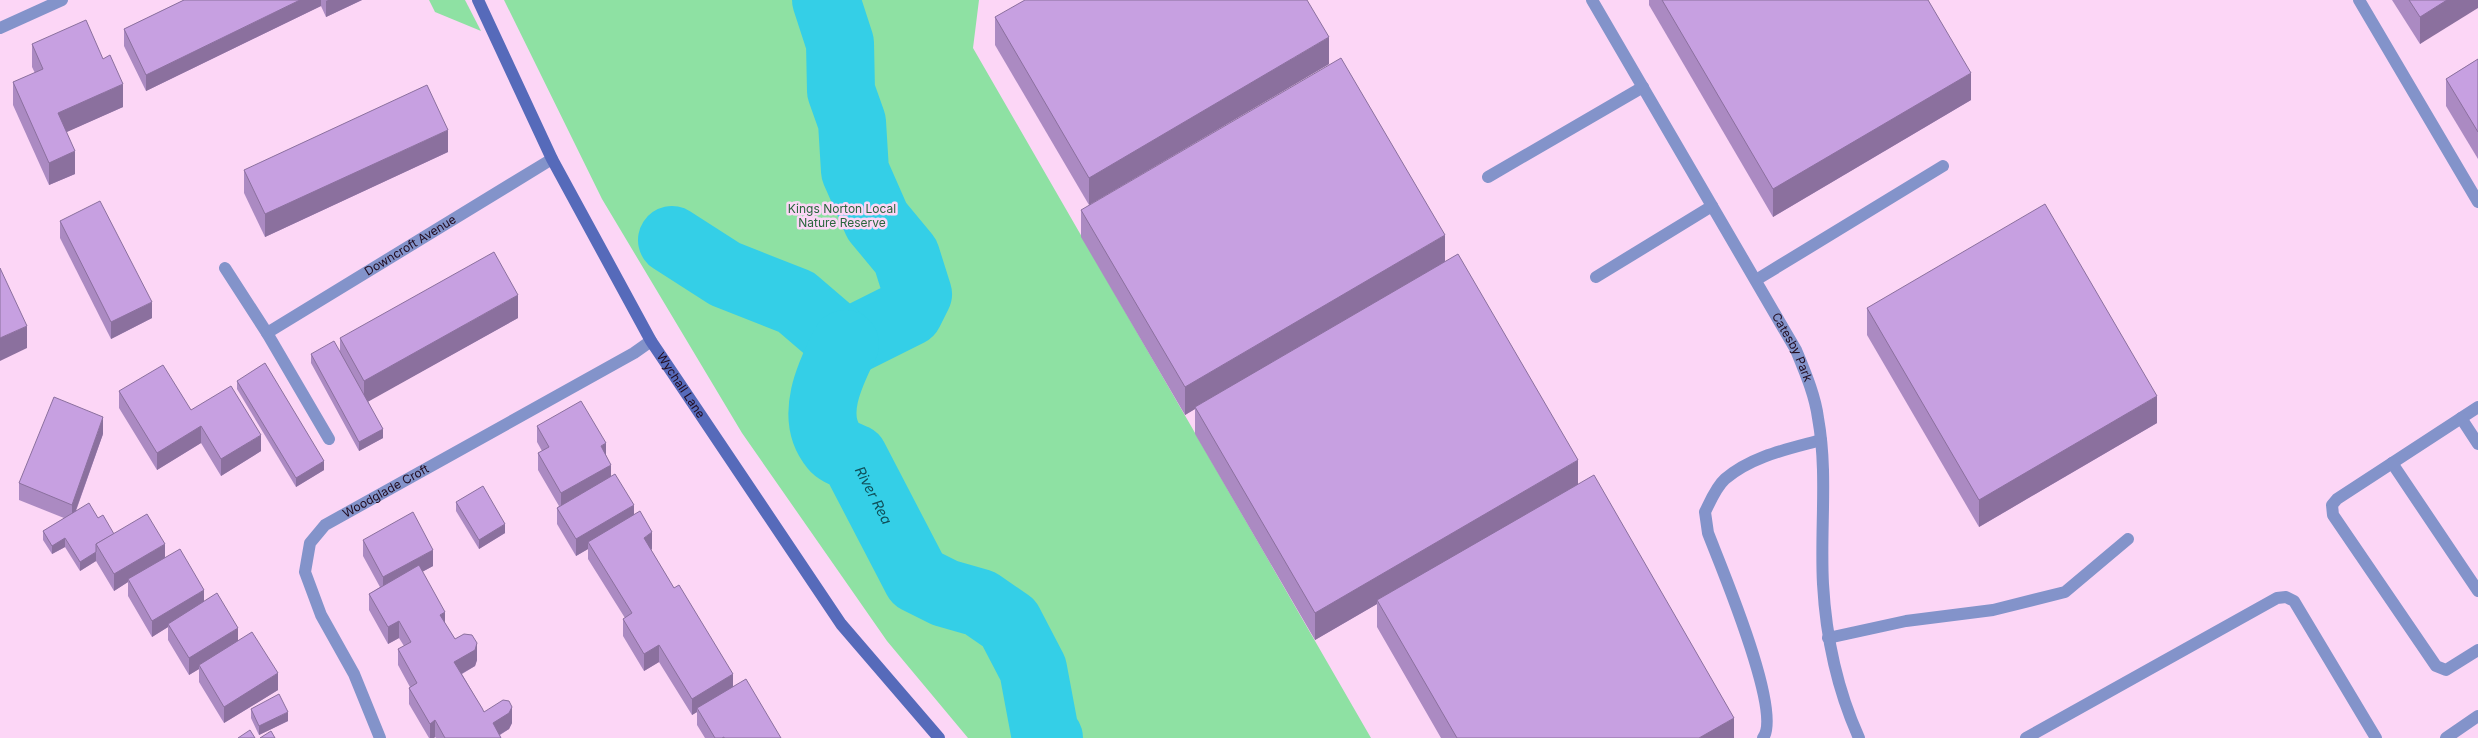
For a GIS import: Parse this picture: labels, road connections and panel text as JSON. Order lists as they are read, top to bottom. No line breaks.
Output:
{"streets":{"street":["Downcroft Avenue","Catesby Park","Wychall Lane","Woodglade Croft"]},"crossings":[["Downcroft Avenue","Wychall Lane"],["Wychall Lane","Woodglade Croft"]],"water":["River Rea"],"parks":["Kings Norton Local Nature Reserve"]}
